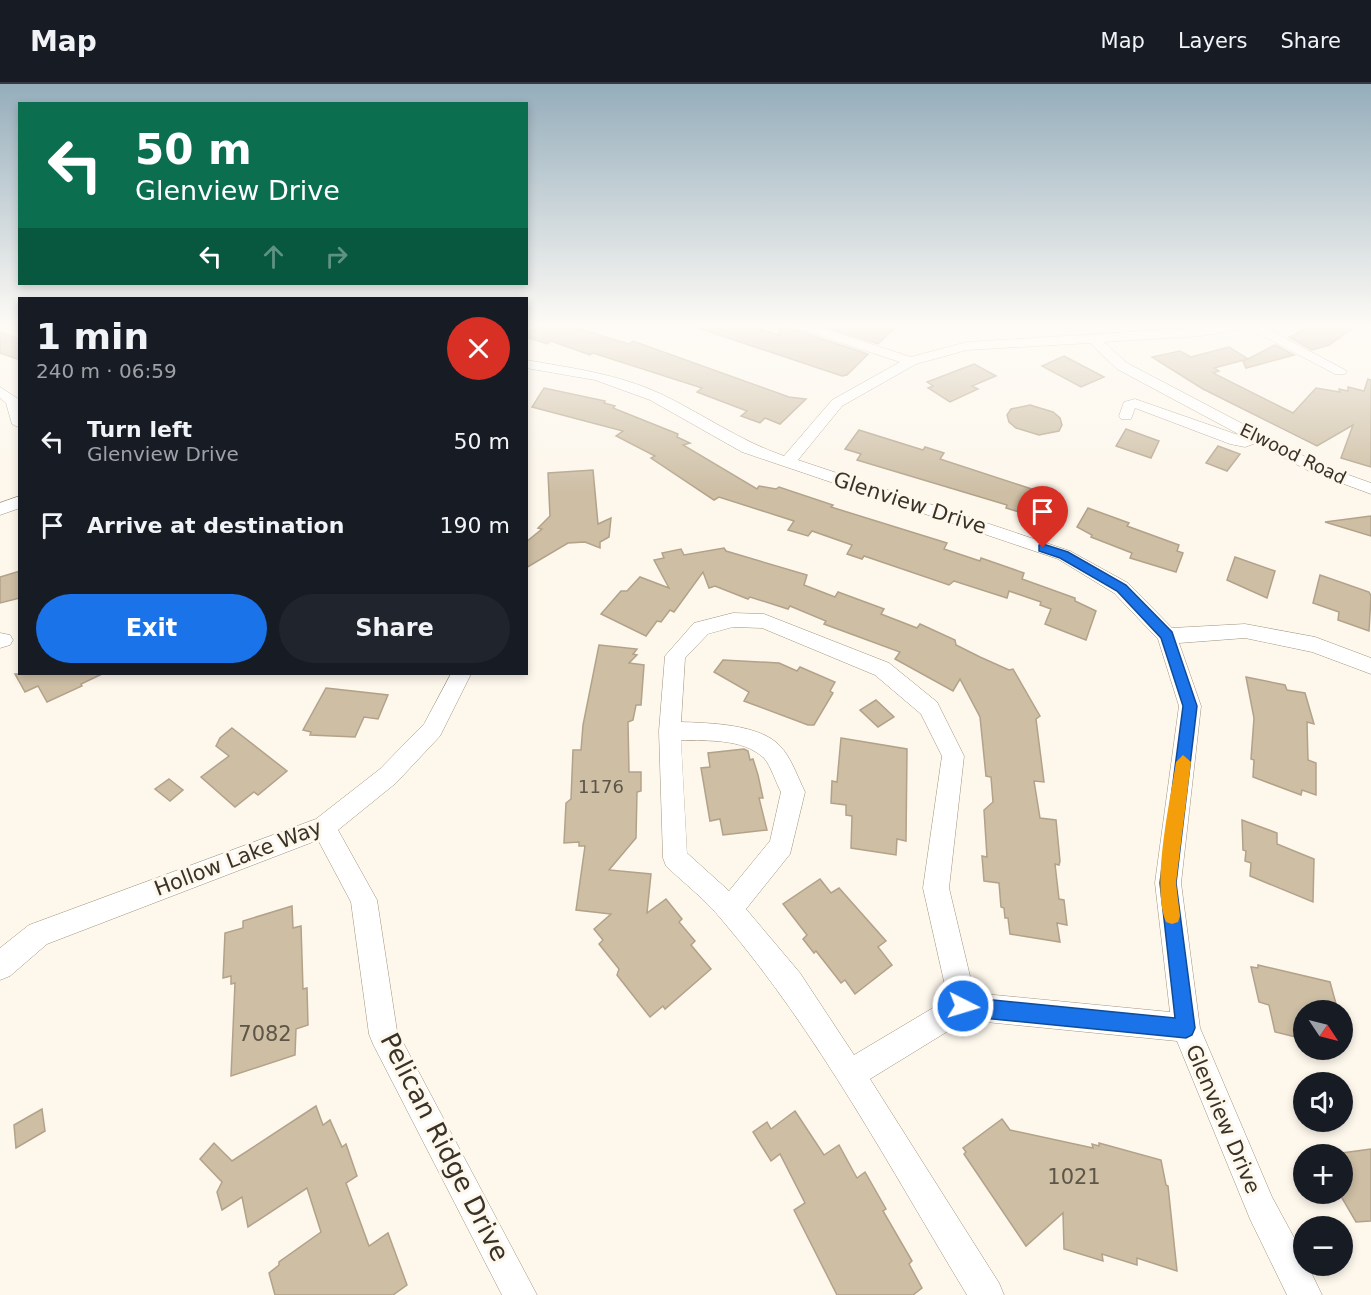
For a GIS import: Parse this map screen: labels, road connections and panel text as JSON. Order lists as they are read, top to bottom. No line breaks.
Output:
{"streets":{"street":["Elwood Road","Glenview Drive","Hollow Lake Way","Pelican Ridge Drive"]},"crossings":[["Hollow Lake Way","Pelican Ridge Drive"]],"house_numbers":["1176","7082","1021"],"north":"bottom right","page":{"header":"Map","nav":["Map","Layers","Share"],"turn":["50 m","Glenview Drive"],"heading":["1 min","240 m · 06:59"],"list":[{"name":"Turn left","note":"Glenview Drive","value":"50 m"},{"name":"Arrive at destination","value":"190 m"}],"buttons":["Exit","Share"],"map_buttons":["+","−"]}}
